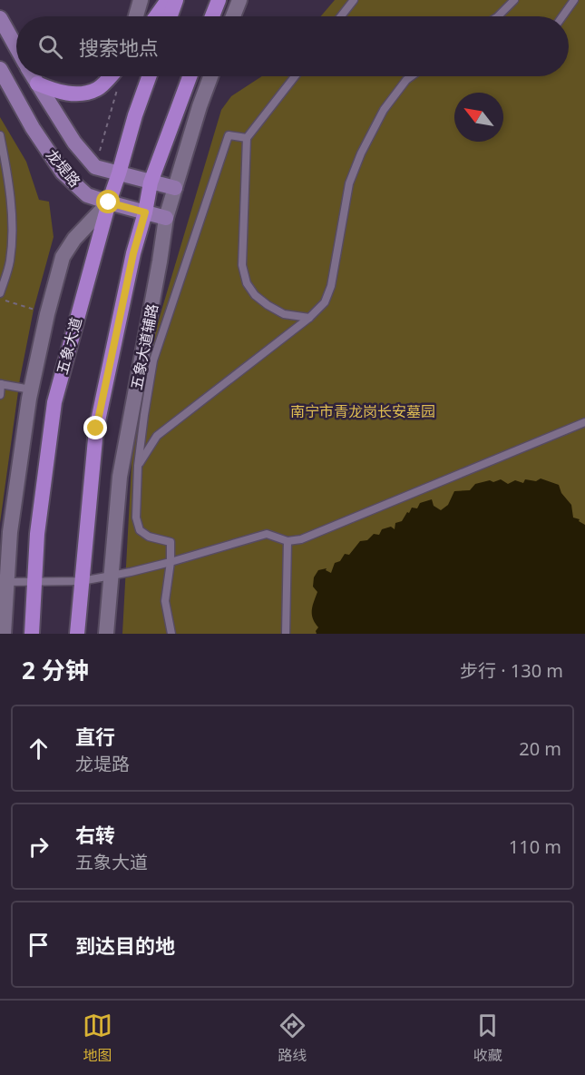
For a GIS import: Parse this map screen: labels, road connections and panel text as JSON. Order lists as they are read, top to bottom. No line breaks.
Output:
{"streets":{"main road":["龙堤路","五象大道"],"street":["五象大道辅路"]},"crossings":[["龙堤路","五象大道"],["龙堤路","五象大道辅路"]],"parks":["南宁市青龙岗长安墓园"],"north":"top left","page":{"search":"搜索地点","heading":["2 分钟","步行 · 130 m"],"list":[["直行","龙堤路","20 m"],["右转","五象大道","110 m"],"到达目的地"],"nav":["地图","路线","收藏"]}}
